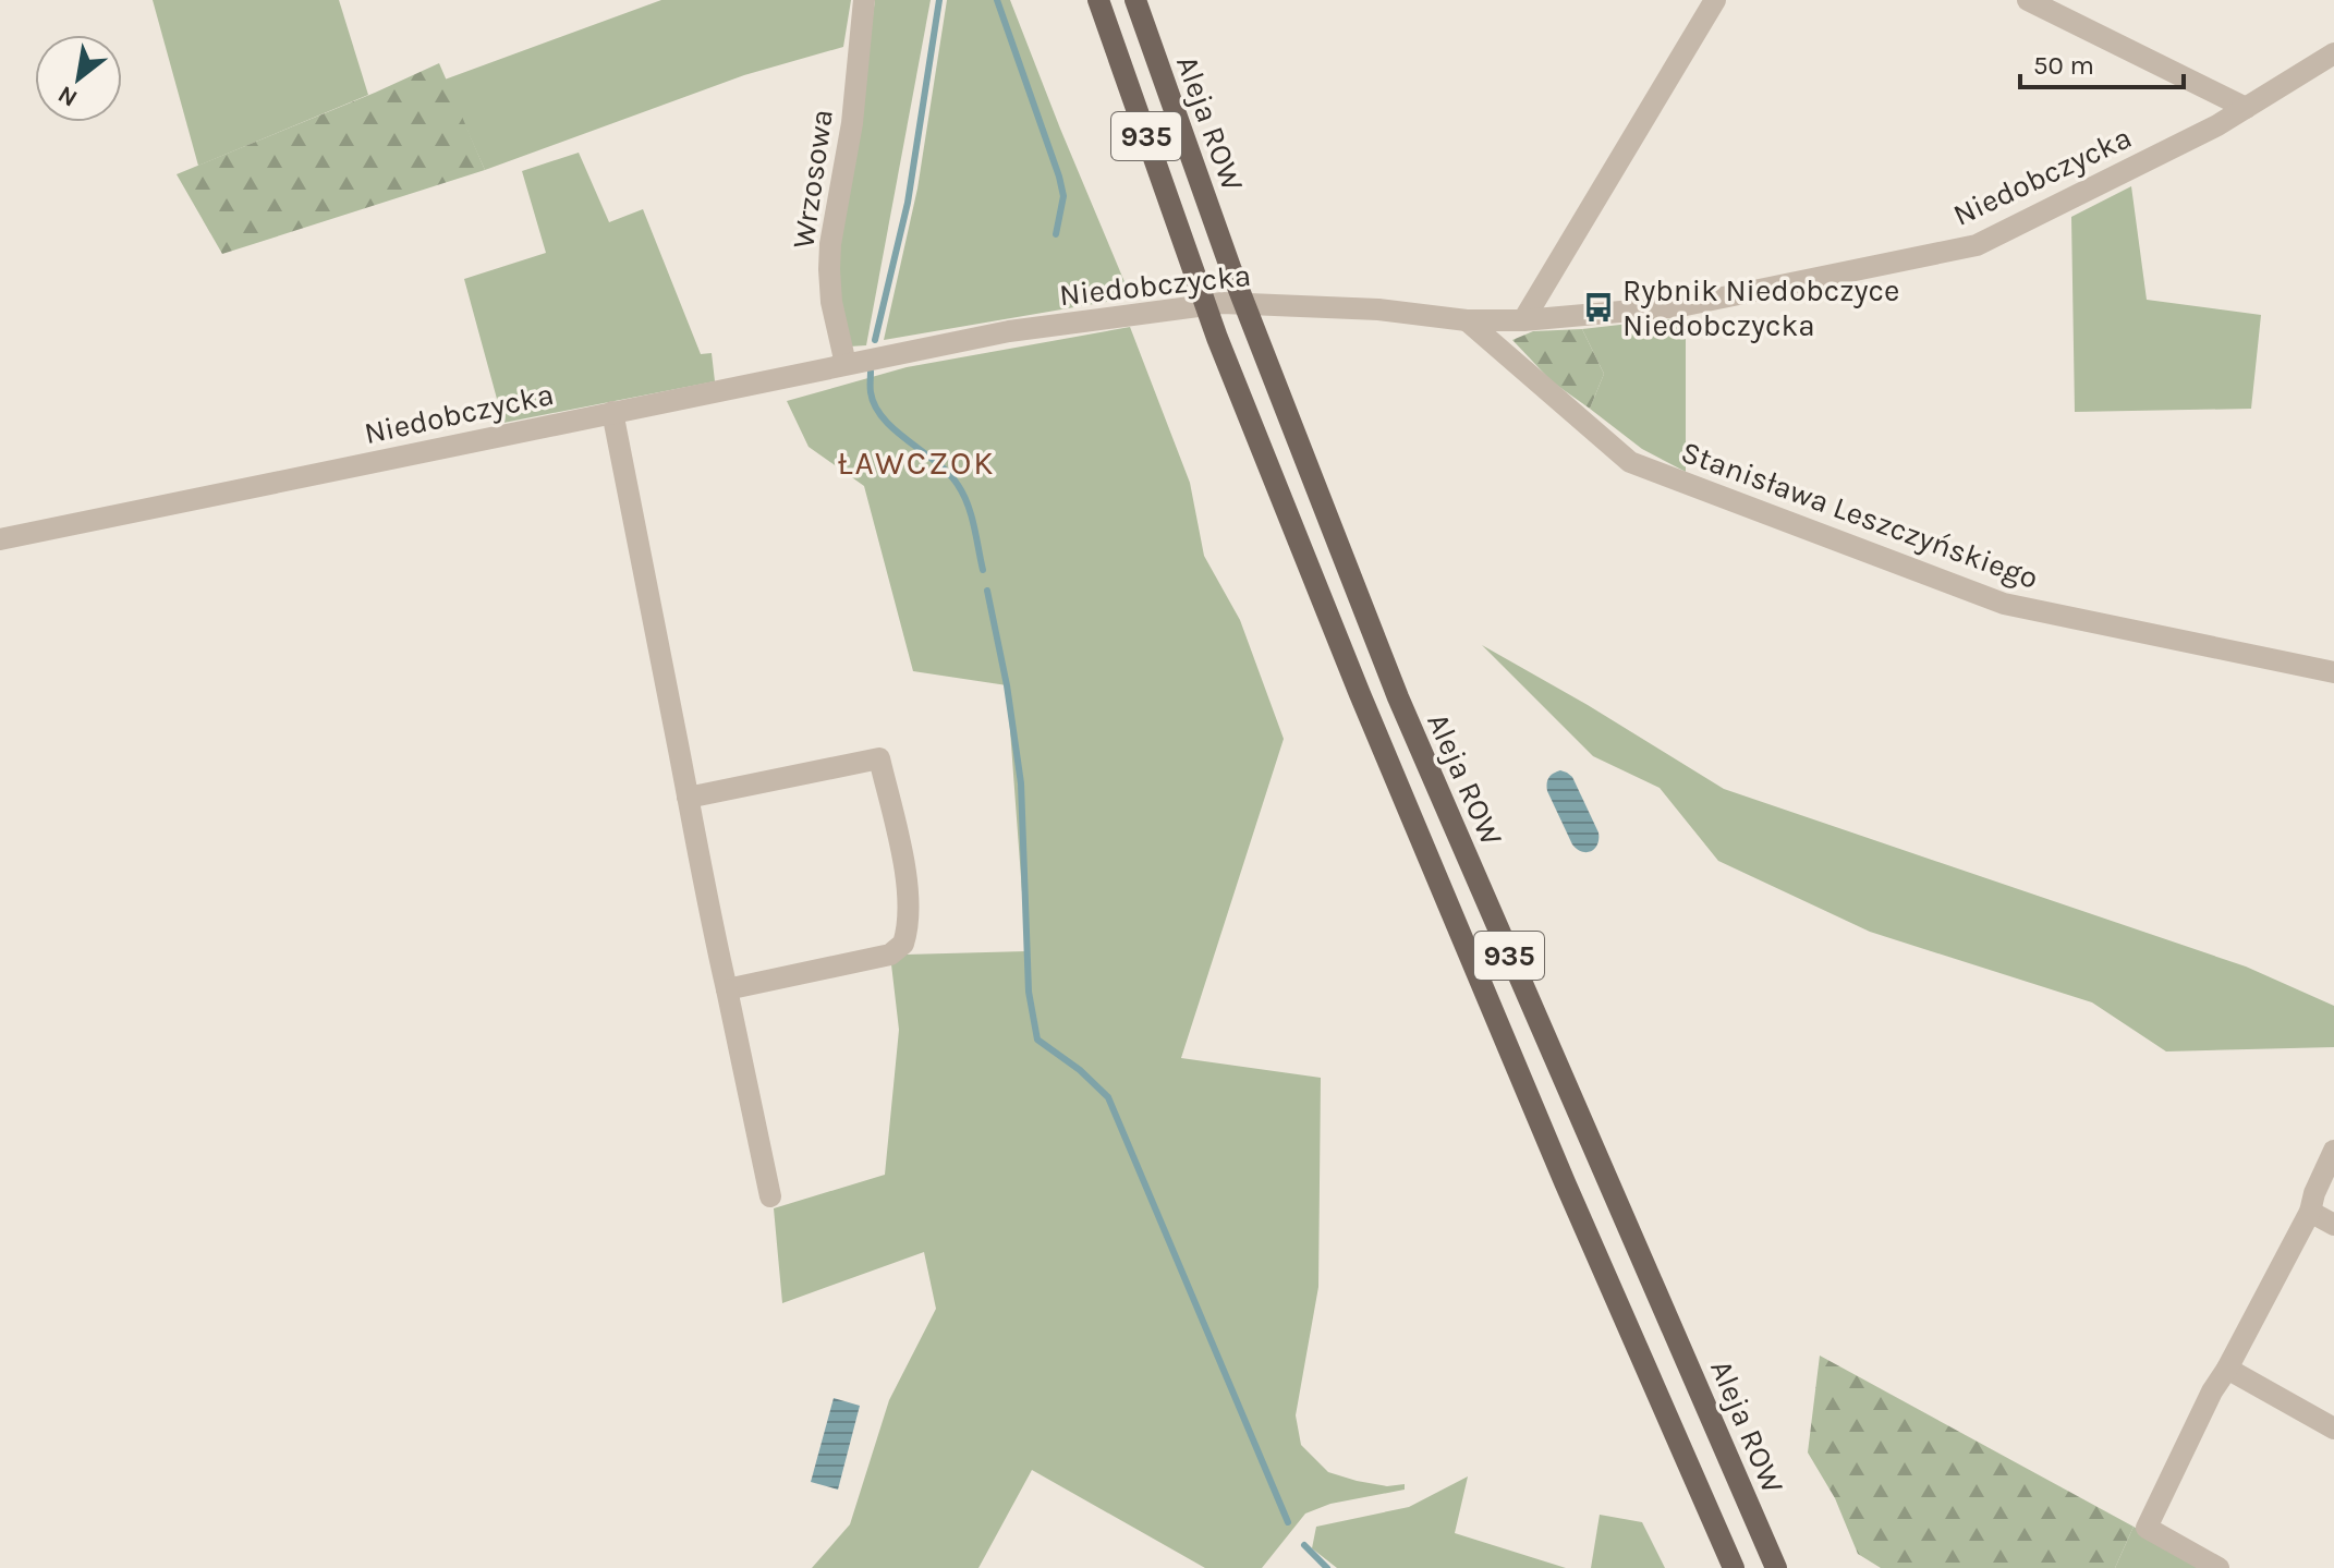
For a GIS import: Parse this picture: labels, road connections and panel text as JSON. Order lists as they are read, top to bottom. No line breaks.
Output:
{"streets":{"main road":["Aleja ROW","935"],"street":["Niedobczycka","Wrzosowa","Stanisława Leszczyńskiego"]},"crossings":[["Niedobczycka","Wrzosowa"],["Niedobczycka","Stanisława Leszczyńskiego"]],"districts":["ŁAWCZOK"],"places":{"bus stop":["Rybnik Niedobczyce Niedobczycka"]},"scale_bar":"50 m","north":"bottom left"}
